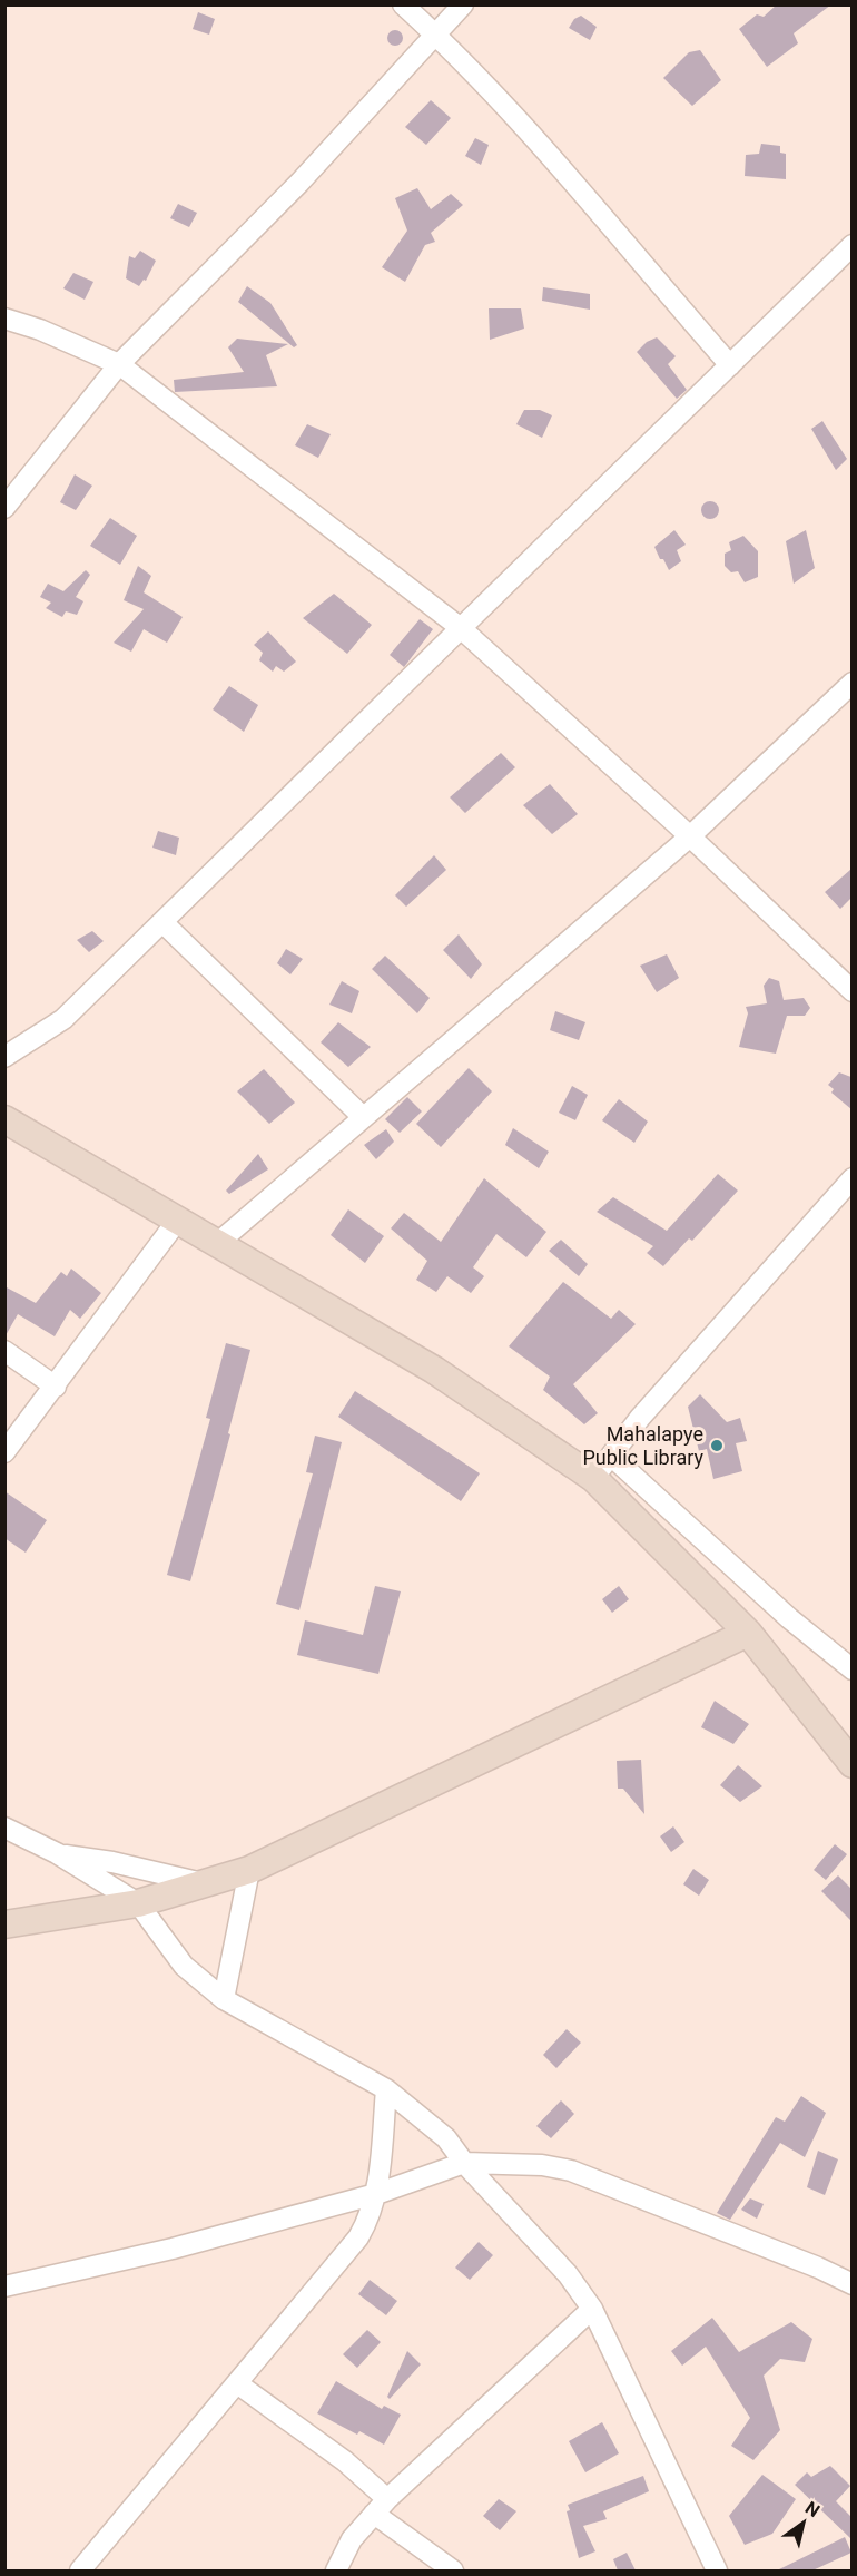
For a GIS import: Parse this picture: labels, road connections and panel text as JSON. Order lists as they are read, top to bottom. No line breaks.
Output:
{"places":["Mahalapye Public Library"],"north":"top right"}
